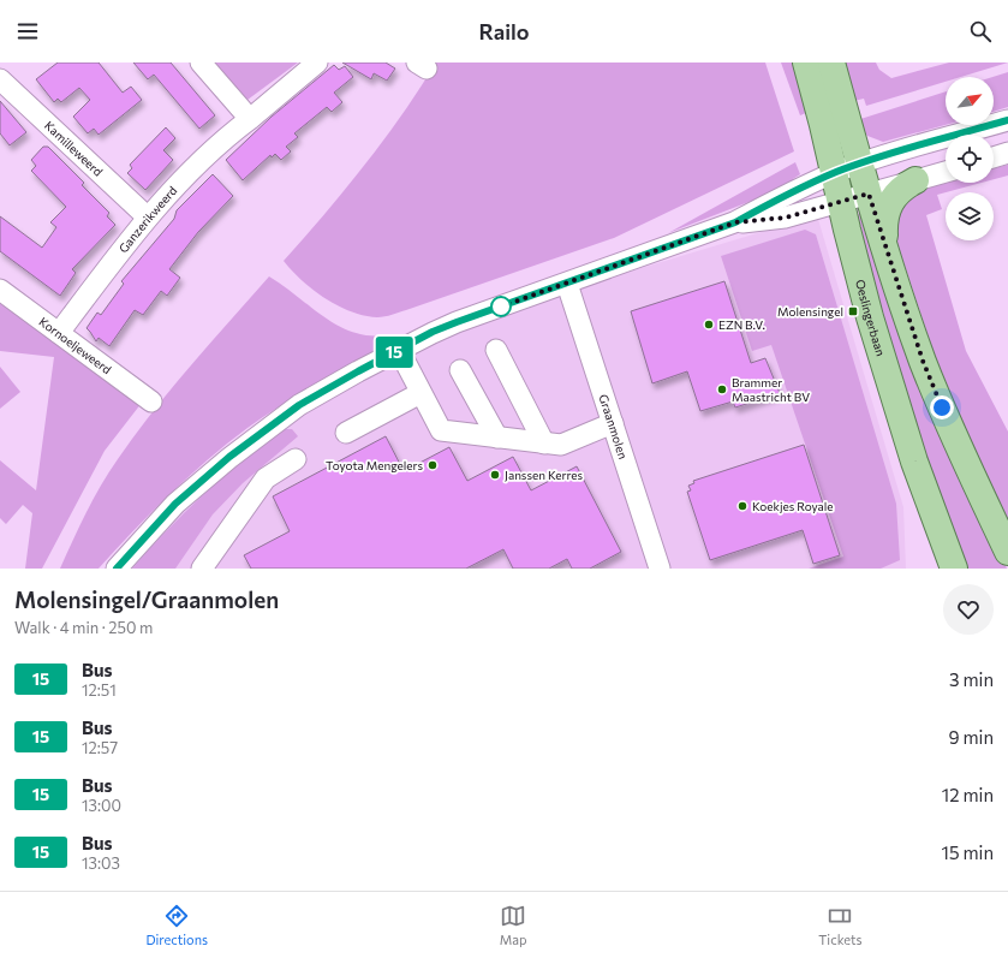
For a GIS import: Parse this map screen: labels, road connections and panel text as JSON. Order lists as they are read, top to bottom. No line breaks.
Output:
{"streets":{"main road":["Oeslingerbaan"],"street":["Kamilleweerd","Ganzerikweerd","Kornoeljeweerd","Graanmolen"]},"crossings":[["Kamilleweerd","Ganzerikweerd"],["Ganzerikweerd","Kornoeljeweerd"]],"places":{"transit":["Molensingel"],"other":["EZN B.V.","Brammer Maastricht BV","Toyota Mengelers","Janssen Kerres","Koekjes Royale"]},"lines":["bus line 15"],"north":"top right","page":{"header":"Railo","on_map":"15","heading":["Molensingel/Graanmolen","Walk · 4 min · 250 m"],"list":[{"mark":"15","name":"Bus","note":"12:51","value":"3 min"},{"mark":"15","name":"Bus","note":"12:57","value":"9 min"},{"mark":"15","name":"Bus","note":"13:00","value":"12 min"},{"mark":"15","name":"Bus","note":"13:03","value":"15 min"}],"tabs":["Directions","Map","Tickets"]}}
